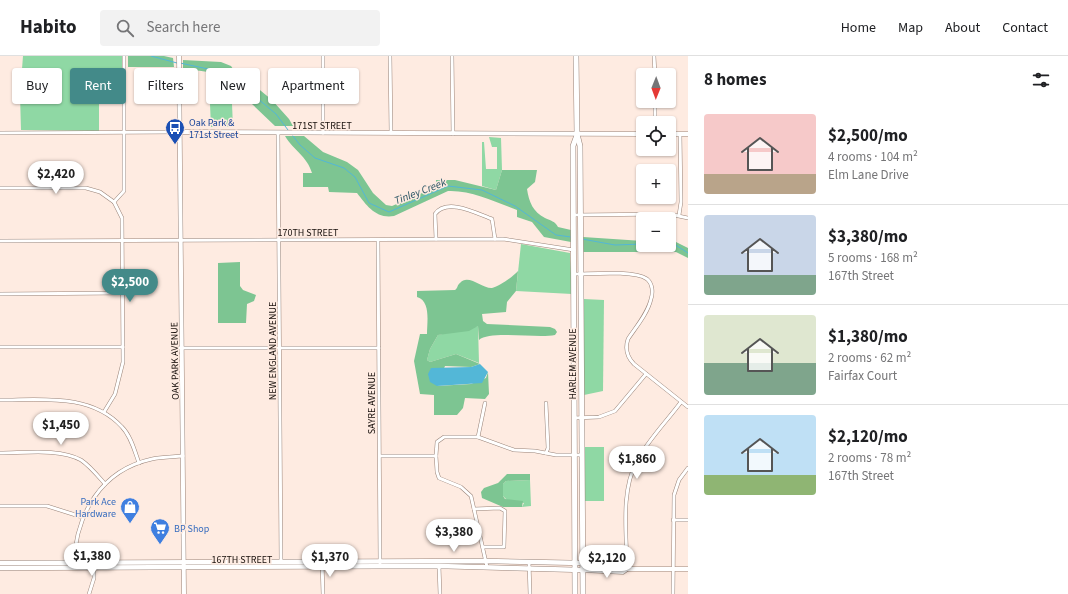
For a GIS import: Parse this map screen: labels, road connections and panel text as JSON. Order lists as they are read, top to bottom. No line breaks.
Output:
{"streets":{"main road":["HARLEM AVENUE","167TH STREET"],"street":["171ST STREET","170TH STREET","NEW ENGLAND AVENUE","OAK PARK AVENUE","SAYRE AVENUE"]},"crossings":[["171ST STREET","NEW ENGLAND AVENUE"],["171ST STREET","OAK PARK AVENUE"],["171ST STREET","HARLEM AVENUE"],["170TH STREET","NEW ENGLAND AVENUE"],["170TH STREET","OAK PARK AVENUE"],["170TH STREET","HARLEM AVENUE"],["170TH STREET","SAYRE AVENUE"],["NEW ENGLAND AVENUE","167TH STREET"],["OAK PARK AVENUE","167TH STREET"],["HARLEM AVENUE","167TH STREET"],["SAYRE AVENUE","167TH STREET"]],"water":["Tinley Creek"],"places":{"bus stop":["Oak Park & 171st Street"],"shop":["Park Ace Hardware"],"supermarket":["BP Shop"]},"north":"bottom","page":{"header":"Habito","search":"Search here","nav":["Home","Map","About","Contact"],"heading":"8 homes","map_buttons":["+","−"],"chip":["Buy","Rent","Filters","New","Apartment"],"list":[{"name":"$2,500/mo","note":"4 rooms · 104 m² · Elm Lane Drive"},{"name":"$3,380/mo","note":"5 rooms · 168 m² · 167th Street"},{"name":"$1,380/mo","note":"2 rooms · 62 m² · Fairfax Court"},{"name":"$2,120/mo","note":"2 rooms · 78 m² · 167th Street"}],"price":["$2,420","$2,500","$1,450","$1,860","$3,380","$1,380","$1,370","$2,120"]}}
